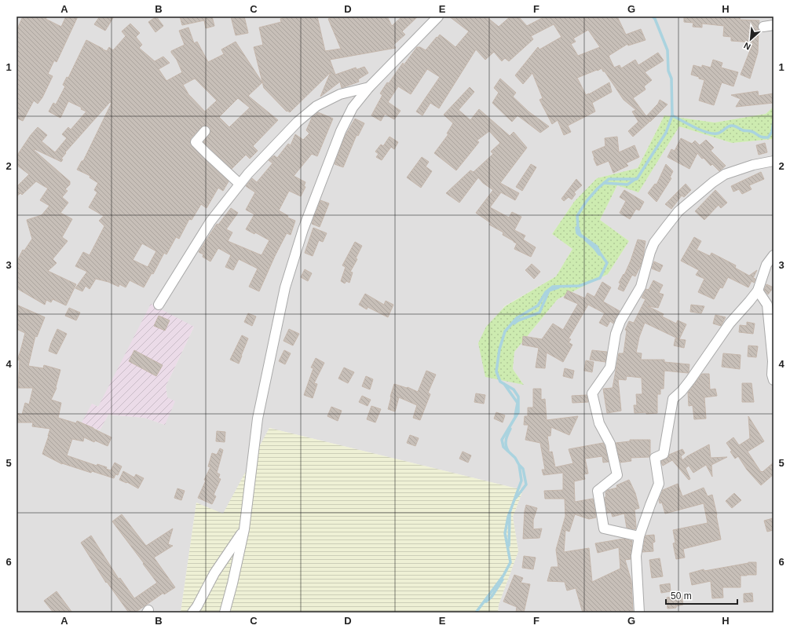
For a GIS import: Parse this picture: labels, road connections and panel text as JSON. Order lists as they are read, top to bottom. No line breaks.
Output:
{"scale_bar":"50 m","north":"bottom left","grid":{"columns":["A","B","C","D","E","F","G","H"],"rows":["1","2","3","4","5","6"]}}
